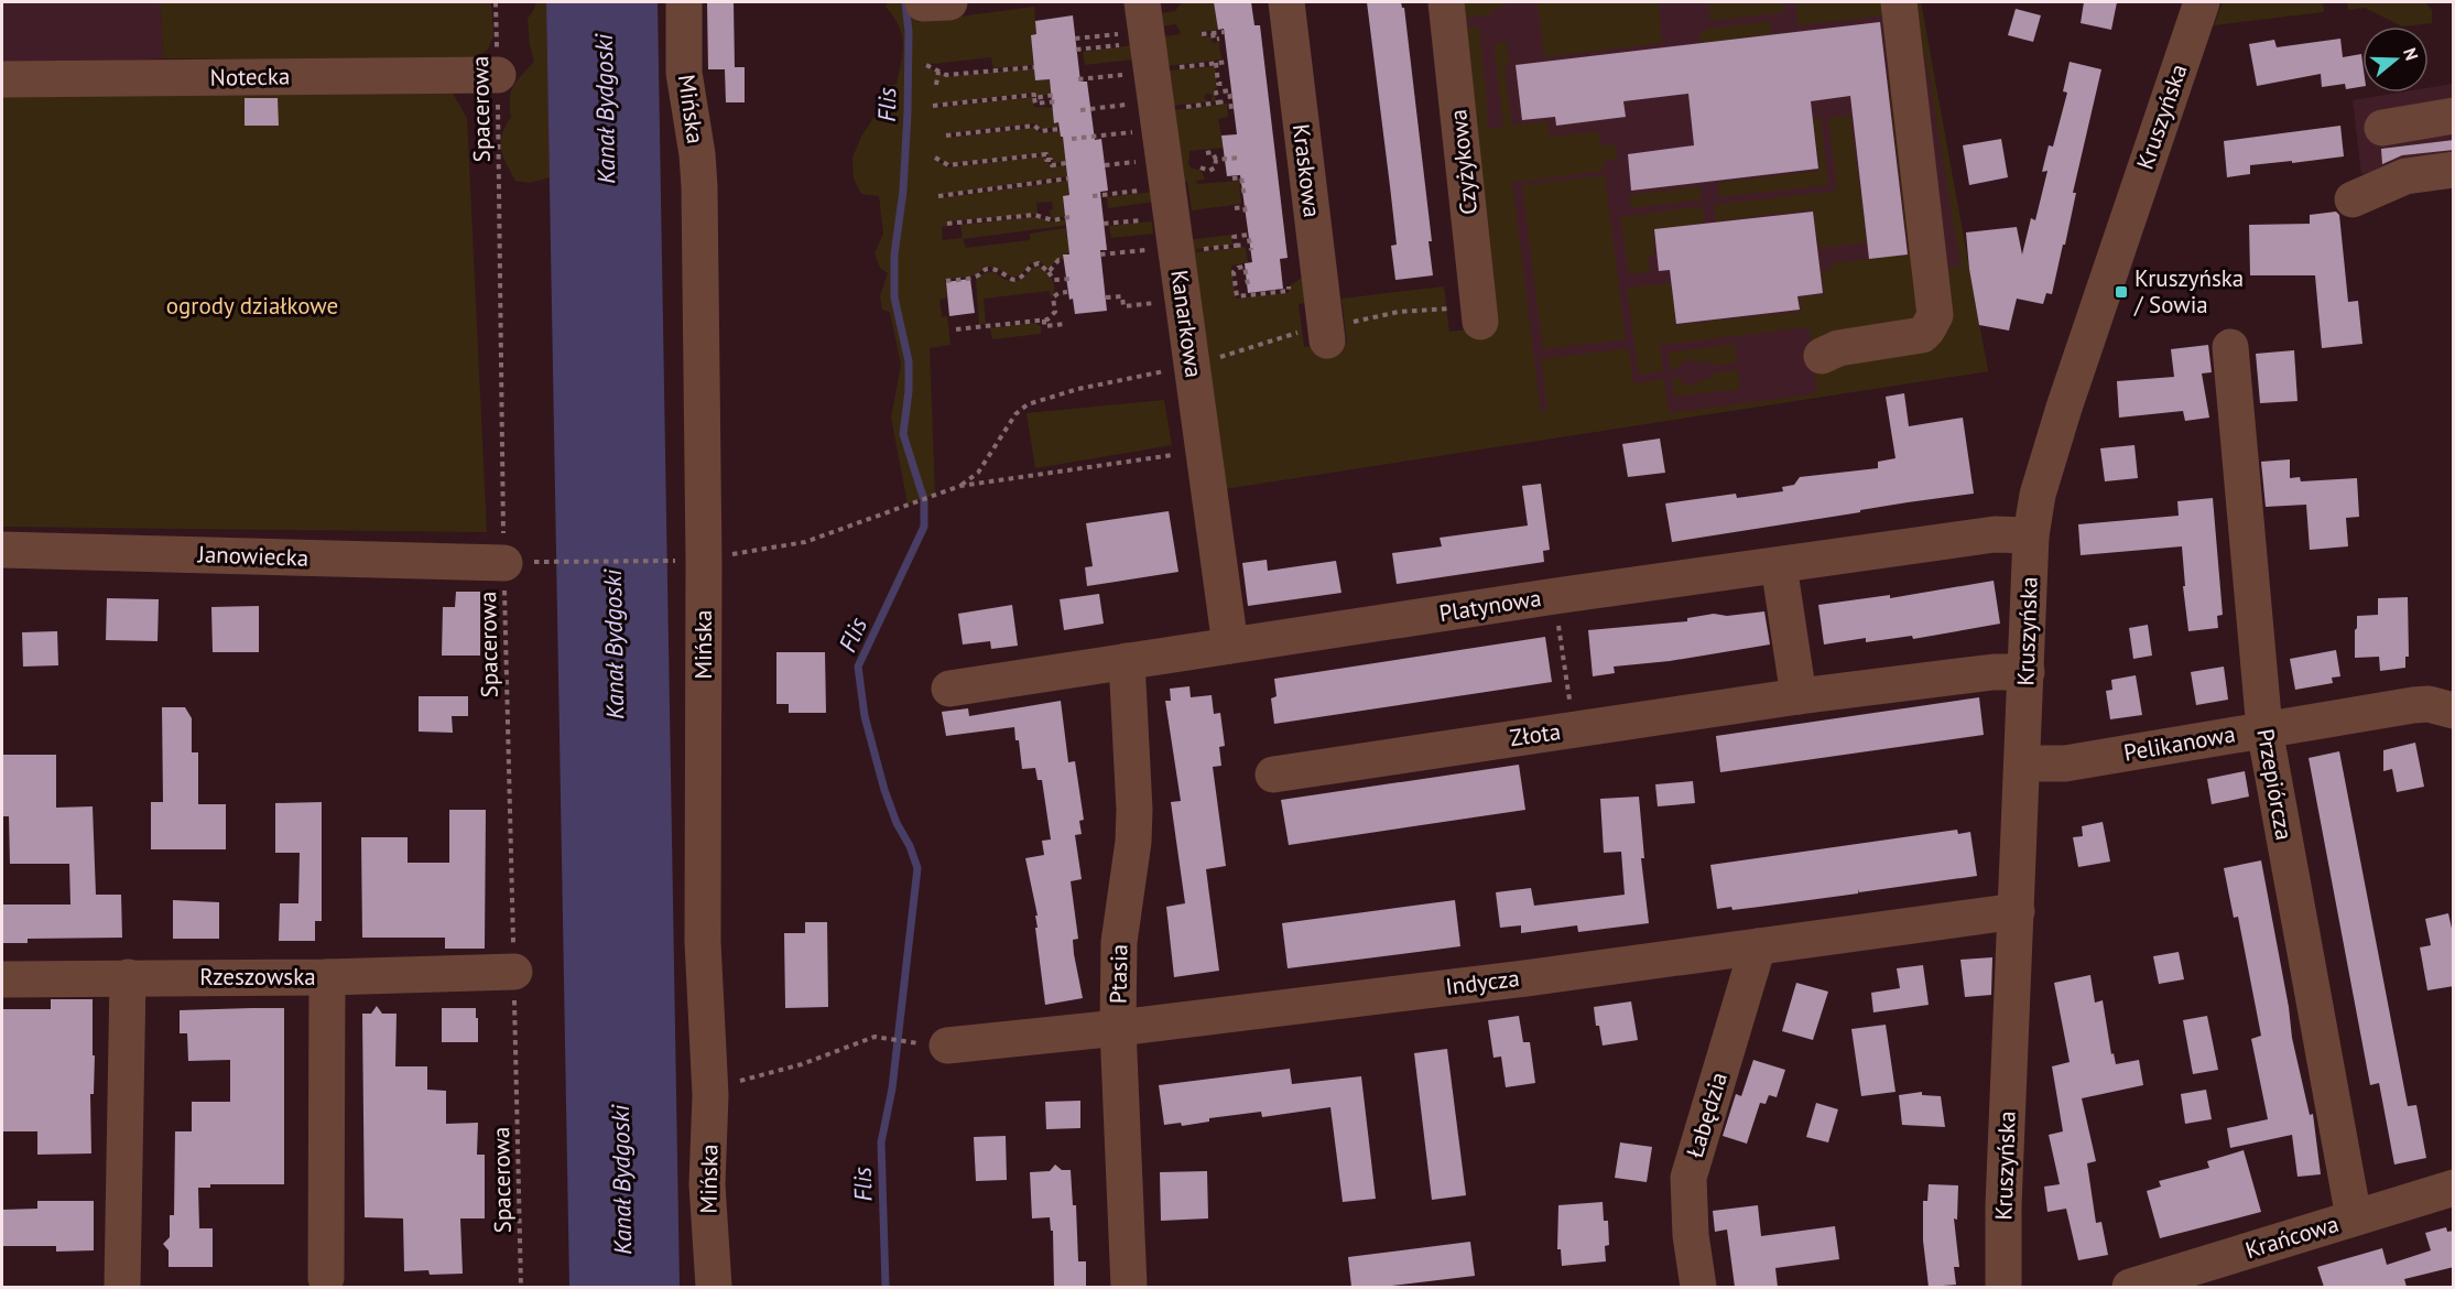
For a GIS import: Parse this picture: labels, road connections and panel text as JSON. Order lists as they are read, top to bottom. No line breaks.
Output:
{"streets":{"street":["Notecka","Mińska","Kruszyńska","Czyżykowa","Kraskowa","Kanarkowa","Janowiecka","Platynowa","Złota","Pelikanowa","Przepiórcza","Ptasia","Rzeszowska","Indycza","Łabędzia","Krańcowa"],"path":["Spacerowa"]},"crossings":[["Notecka","Spacerowa"],["Spacerowa","Janowiecka"],["Spacerowa","Rzeszowska"],["Kruszyńska","Platynowa"],["Kruszyńska","Złota"],["Kruszyńska","Pelikanowa"],["Kruszyńska","Indycza"],["Kanarkowa","Platynowa"],["Platynowa","Ptasia"],["Pelikanowa","Przepiórcza"],["Przepiórcza","Krańcowa"],["Ptasia","Indycza"],["Indycza","Łabędzia"]],"water":["Flis","Kanał Bydgoski"],"parks":["ogrody działkowe"],"places":{"transit":["Kruszyńska / Sowia"]},"north":"right"}
